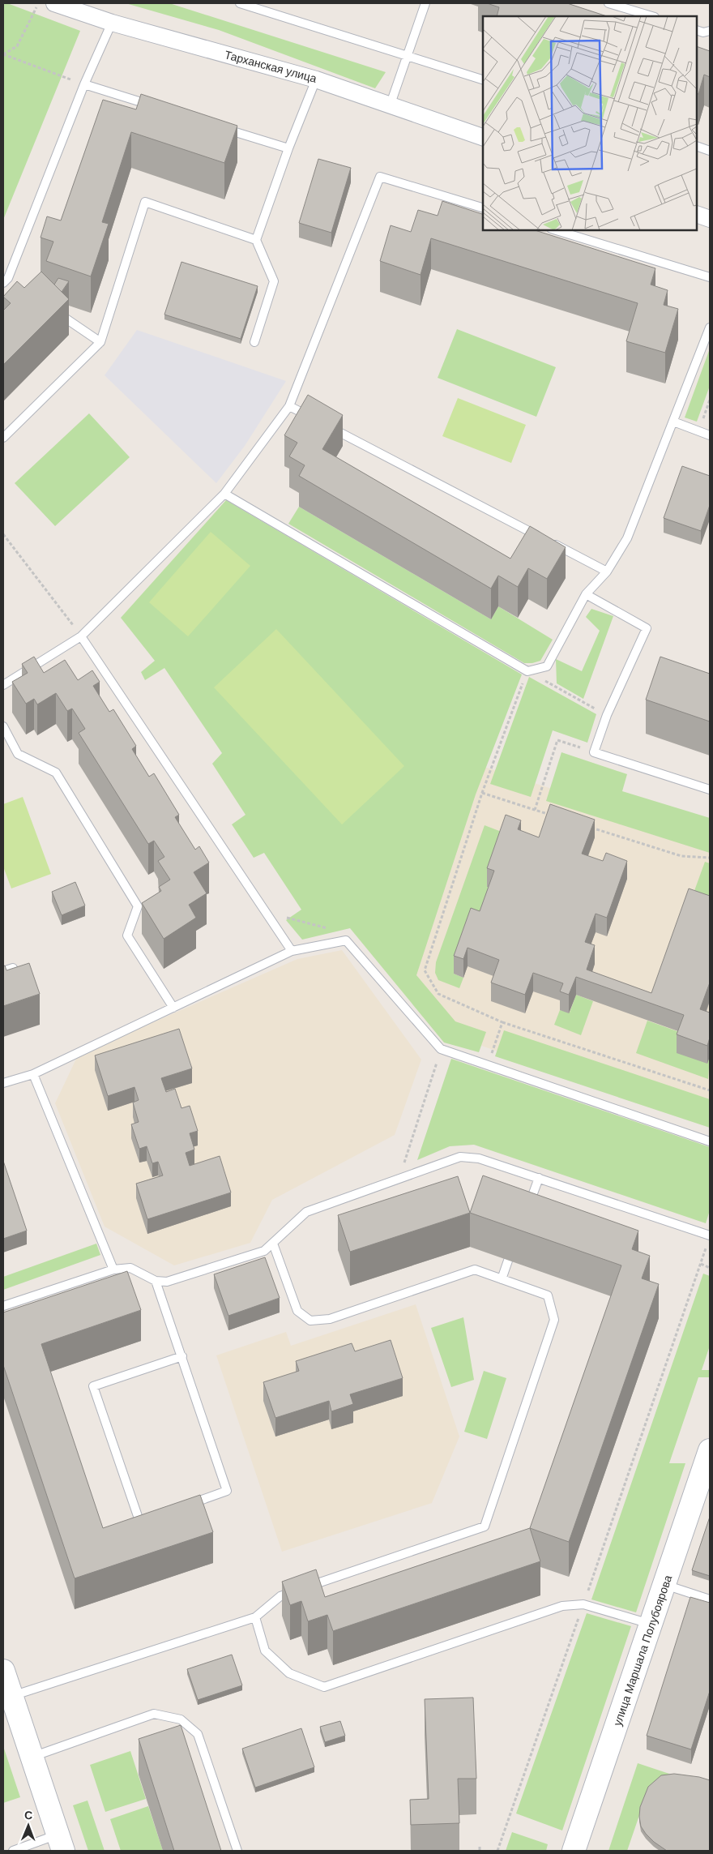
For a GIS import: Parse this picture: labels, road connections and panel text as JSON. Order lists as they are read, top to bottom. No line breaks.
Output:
{"streets":{"street":["Тарханская улица","улица Маршала Полубоярова"]},"north":"top"}
